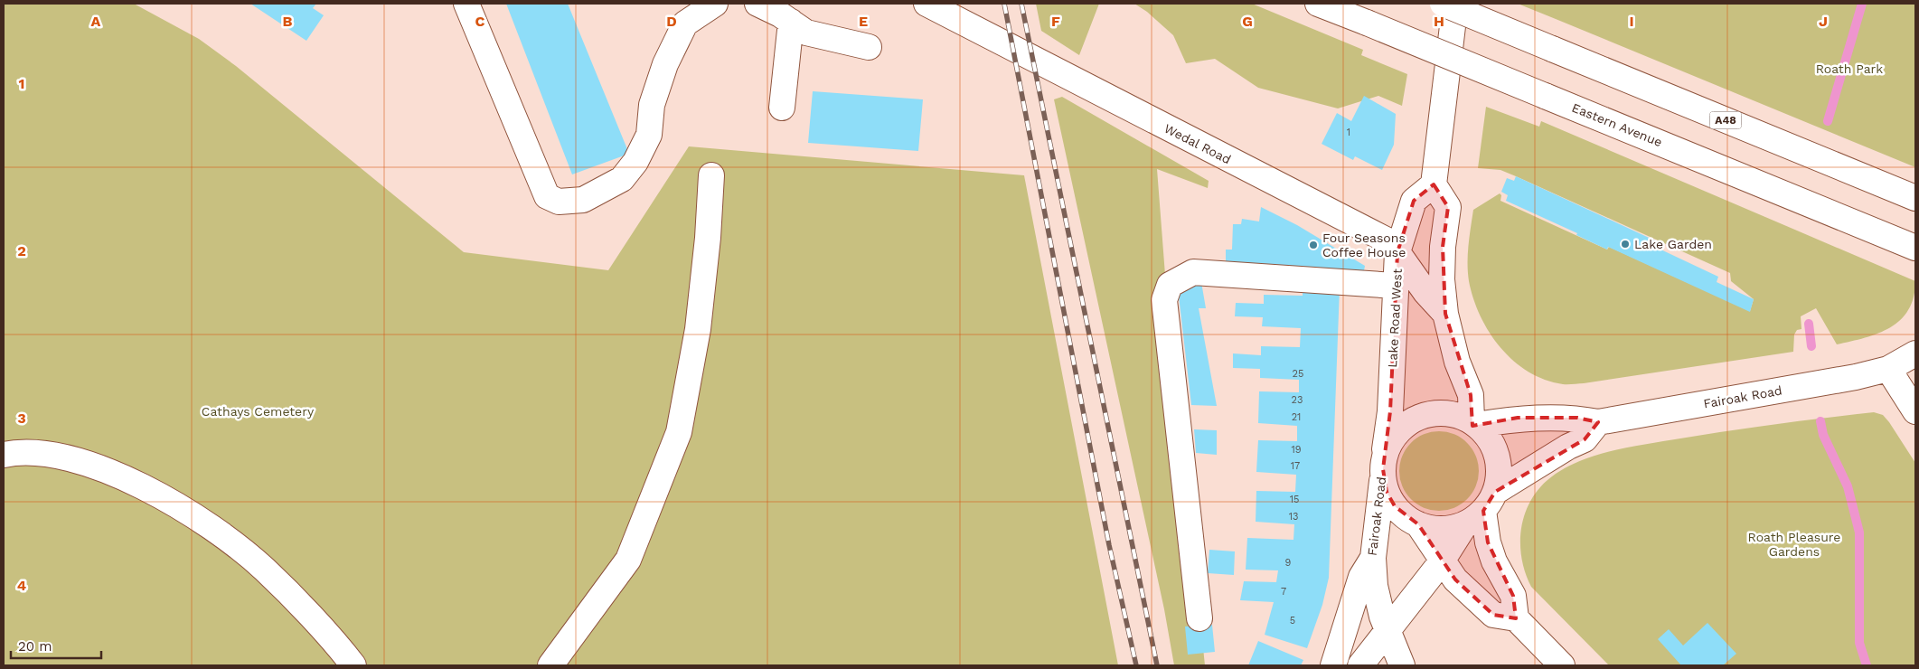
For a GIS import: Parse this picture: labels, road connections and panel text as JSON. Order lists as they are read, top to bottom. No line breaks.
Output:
{"streets":{"main road":["A48","Eastern Avenue","Wedal Road","Lake Road West","Fairoak Road"]},"crossings":[["Wedal Road","Lake Road West"],["Lake Road West","Fairoak Road"]],"parks":["Roath Park","Cathays Cemetery","Roath Pleasure Gardens"],"places":["Lake Garden","Four Seasons Coffee House"],"house_numbers":["1","25","23","21","19","17","15","13","9","7","5"],"scale_bar":"20 m","grid":{"columns":["A","B","C","D","E","F","G","H","I","J"],"rows":["1","2","3","4"]}}
